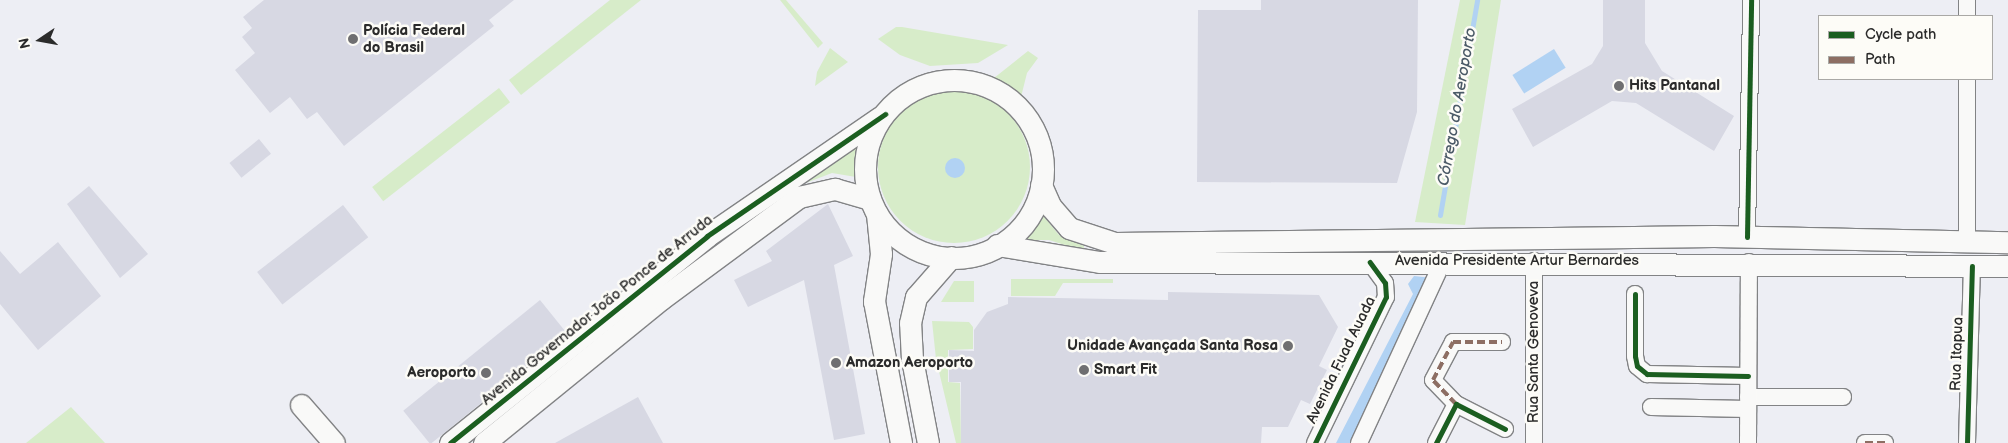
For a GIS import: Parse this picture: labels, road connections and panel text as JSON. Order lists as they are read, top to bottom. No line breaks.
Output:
{"streets":{"main road":["Avenida Presidente Artur Bernardes","Avenida Governador João Ponce de Arruda"],"street":["Rua Santa Genoveva","Rua Itapua","Avenida Fuad Auada"]},"crossings":[["Avenida Presidente Artur Bernardes","Avenida Governador João Ponce de Arruda"],["Avenida Presidente Artur Bernardes","Rua Santa Genoveva"],["Avenida Presidente Artur Bernardes","Rua Itapua"],["Avenida Presidente Artur Bernardes","Avenida Fuad Auada"]],"water":["Córrego do Aeroporto"],"places":["Polícia Federal do Brasil","Hits Pantanal","Unidade Avançada Santa Rosa","Amazon Aeroporto","Smart Fit","Aeroporto"],"legend":["Cycle path","Path"],"north":"left"}
